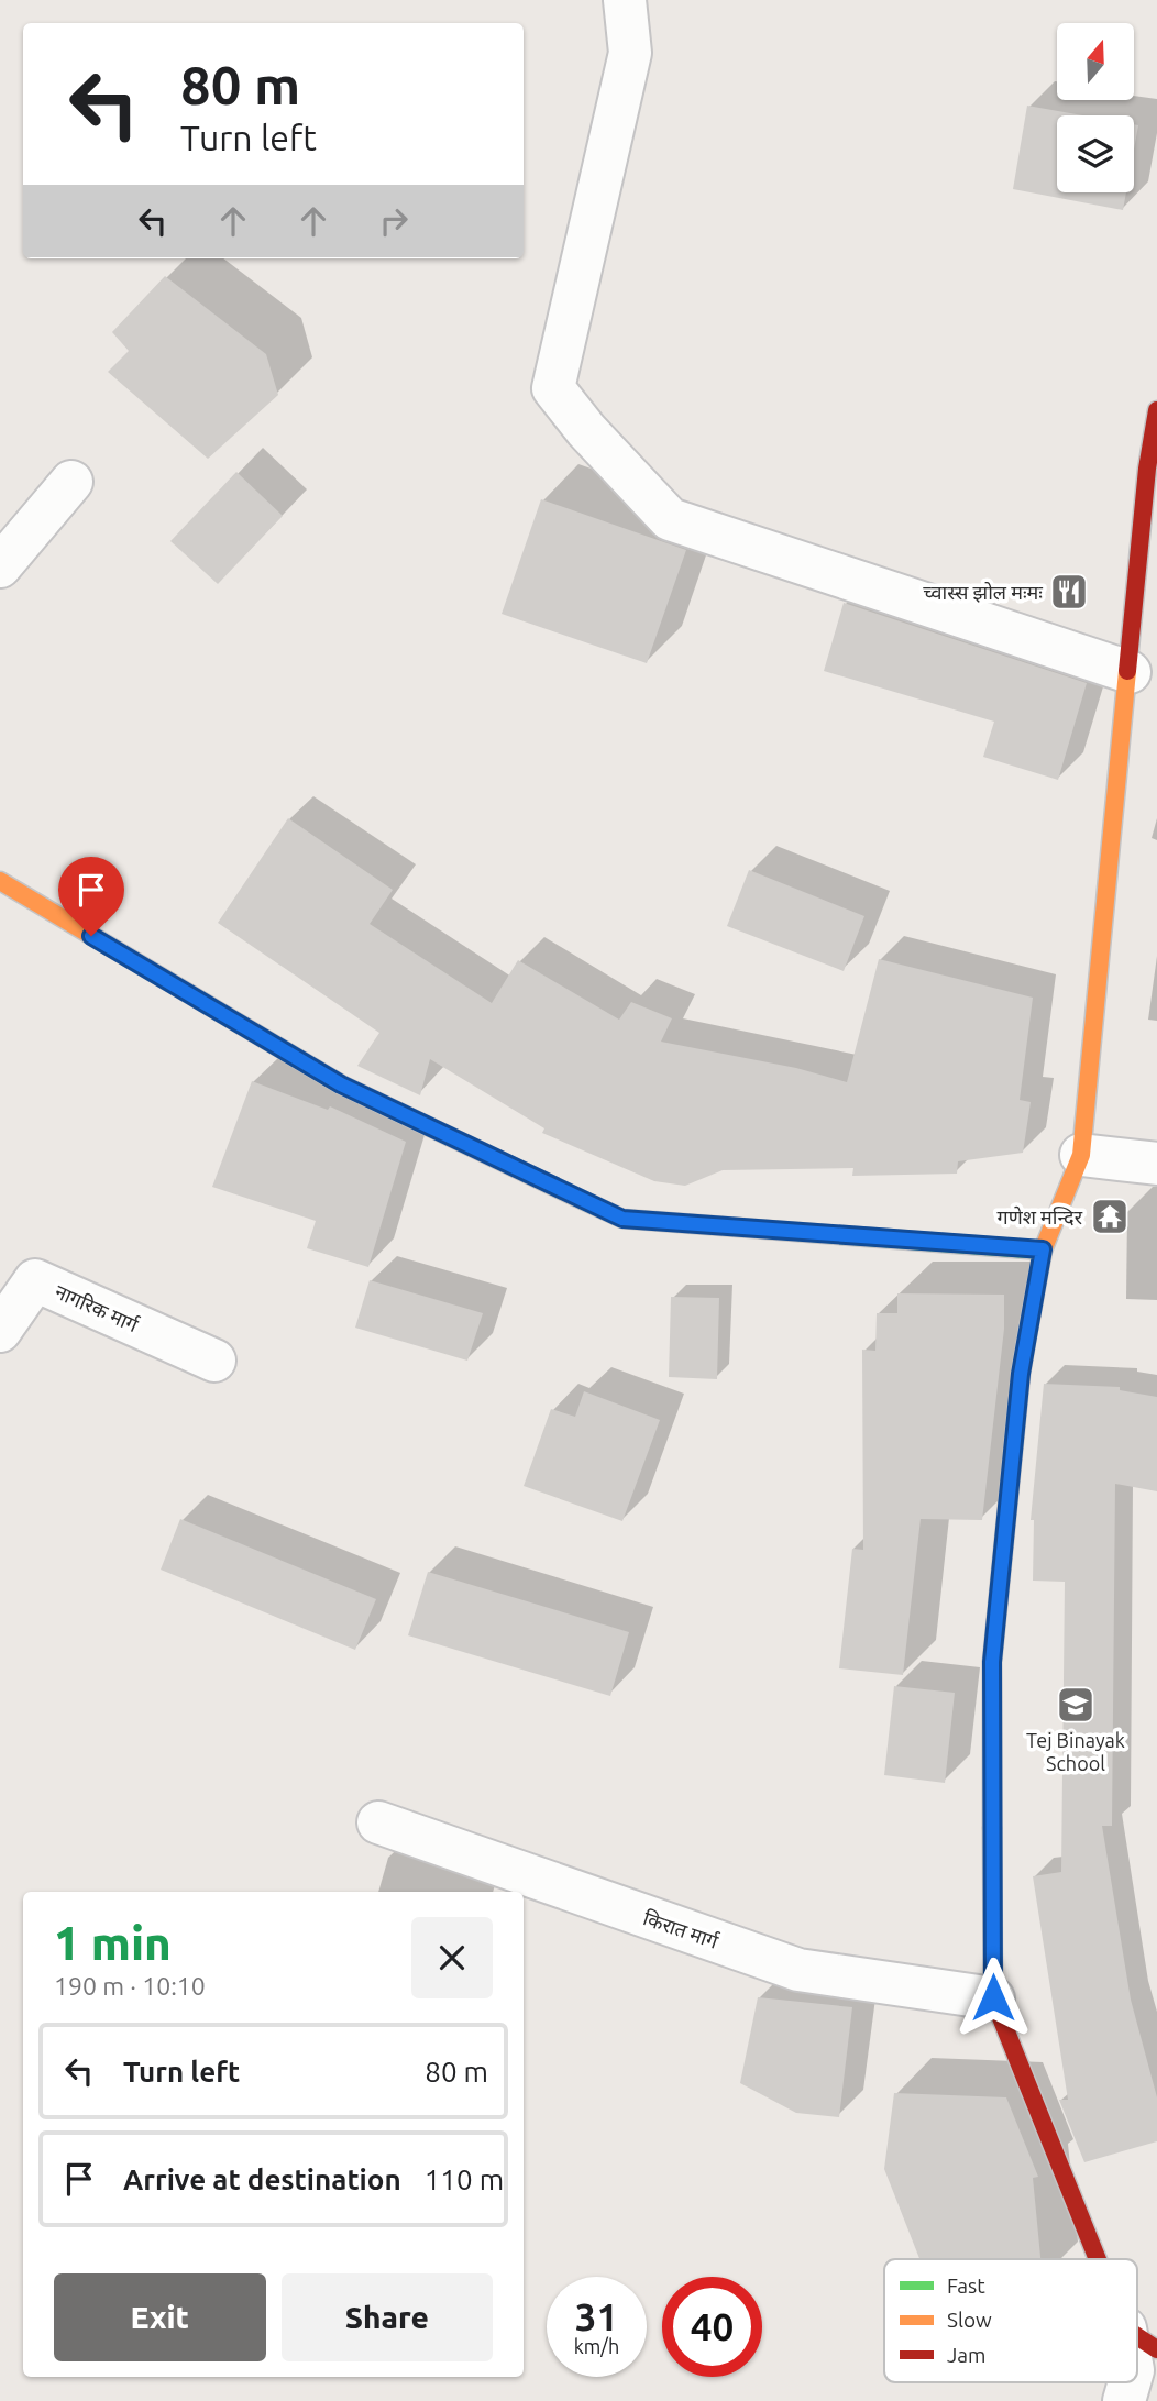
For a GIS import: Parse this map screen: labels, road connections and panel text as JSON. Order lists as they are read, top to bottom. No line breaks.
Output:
{"streets":{"street":["नागरिक मार्ग","किरात मार्ग"]},"places":{"restaurant":["च्वास्स झोल मःमः"],"temple":["गणेश मन्दिर"],"school or university":["Tej Binayak School"]},"legend":["Fast","Slow","Jam"],"north":"top","page":{"turn":["80 m","Turn left"],"heading":["1 min","190 m · 10:10"],"list":[{"name":"Turn left","value":"80 m"},{"name":"Arrive at destination","value":"110 m"}],"buttons":["Exit","Share"],"speed":"31 km/h","limit":"40"}}
